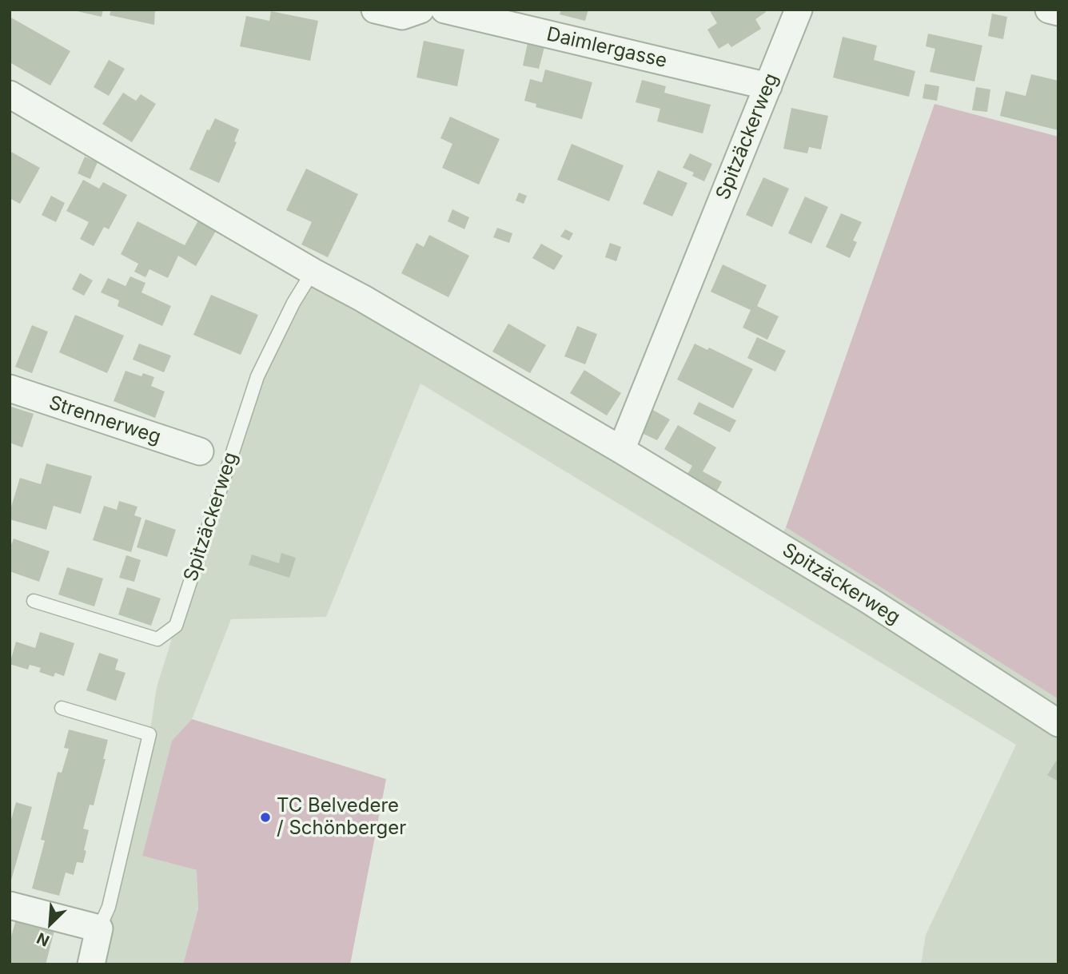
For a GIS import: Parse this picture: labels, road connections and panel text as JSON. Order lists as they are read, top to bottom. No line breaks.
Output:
{"streets":{"street":["Daimlergasse","Spitzäckerweg","Strennerweg"]},"crossings":[["Daimlergasse","Spitzäckerweg"]],"places":["TC Belvedere / Schönberger"],"north":"bottom left"}
